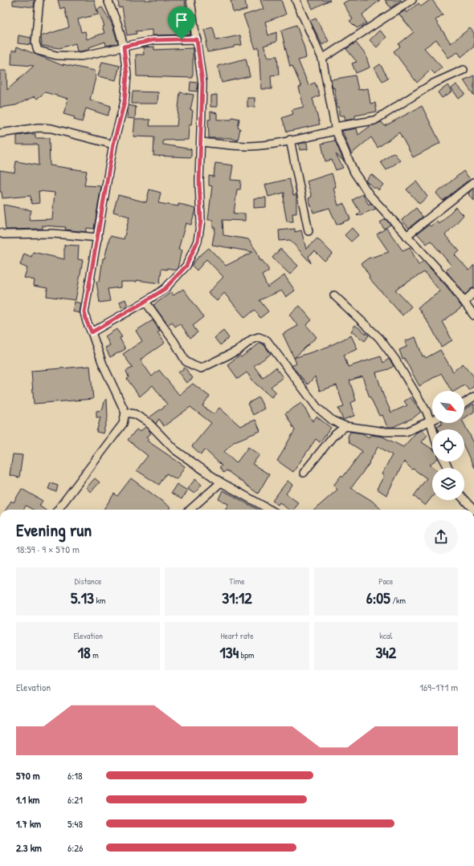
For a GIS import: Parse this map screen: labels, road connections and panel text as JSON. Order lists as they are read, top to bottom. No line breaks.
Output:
{"north":"bottom right","page":{"heading":["Evening run","18:59 · 9 × 570 m"],"stats":[["Distance","5.13 km"],["Time","31:12"],["Pace","6:05 /km"],["Elevation","18 m"],["Heart rate","134 bpm"],["kcal","342"]],"chart":["Elevation","169–171 m"],"list":[{"name":"570 m","note":"6:18"},{"name":"1.1 km","note":"6:21"},{"name":"1.7 km","note":"5:48"},{"name":"2.3 km","note":"6:26"}]}}
